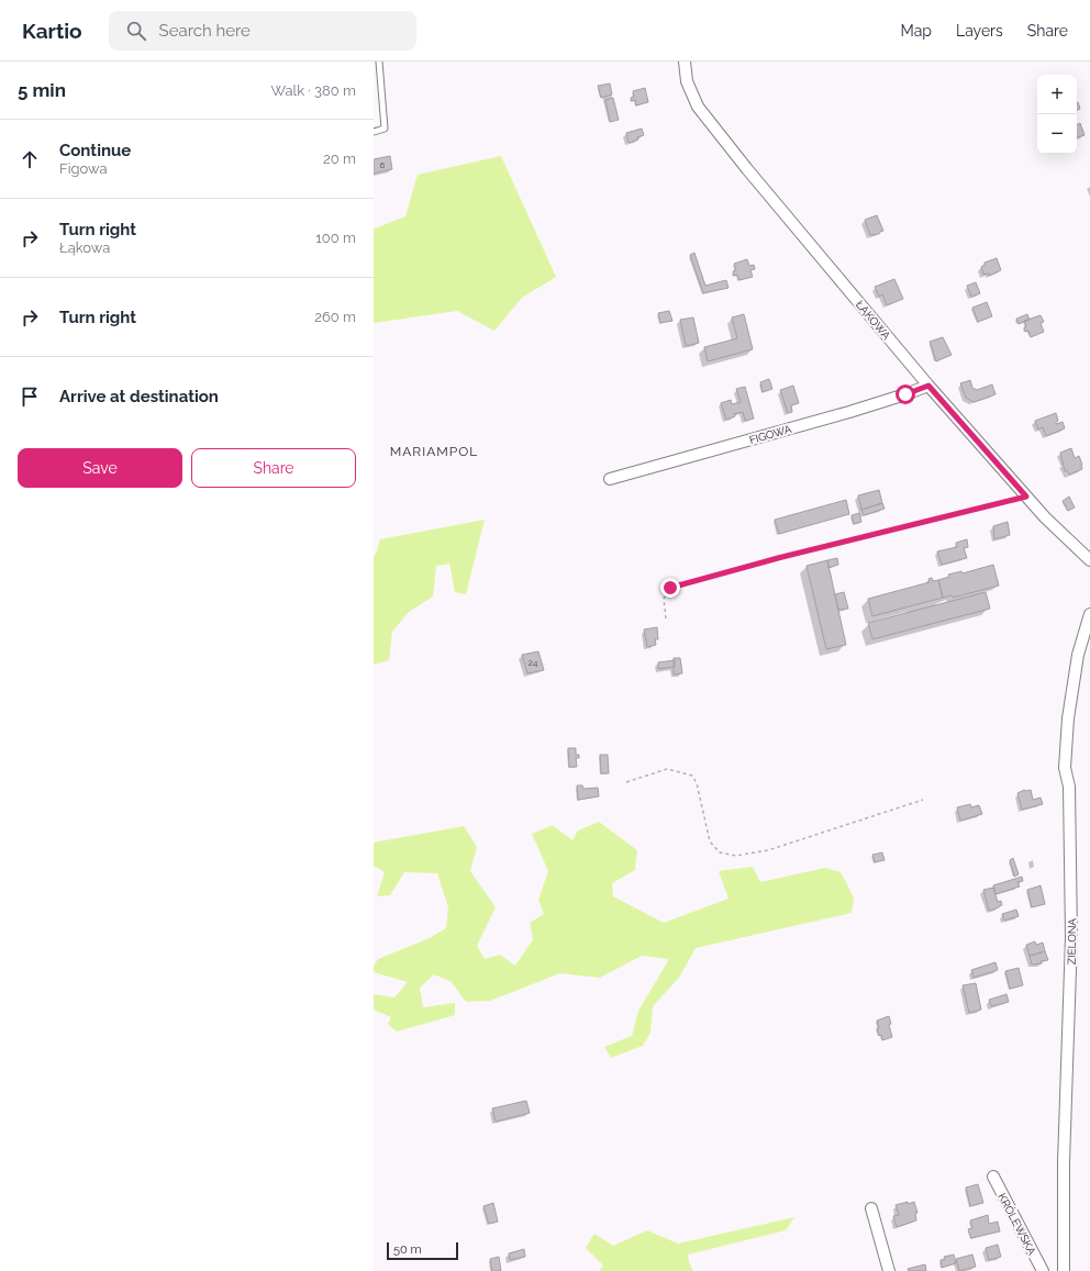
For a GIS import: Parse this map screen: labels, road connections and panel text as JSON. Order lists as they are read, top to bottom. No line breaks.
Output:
{"streets":{"street":["ŁĄKOWA","FIGOWA","ZIELONA","KRÓLEWSKA"]},"crossings":[["ŁĄKOWA","FIGOWA"]],"districts":["MARIAMPOL"],"house_numbers":["6","24"],"scale_bar":"50 m","page":{"header":"Kartio","search":"Search here","nav":["Map","Layers","Share"],"heading":["5 min","Walk · 380 m"],"map_buttons":["+","−"],"list":[["Continue","Figowa","20 m"],["Turn right","Łąkowa","100 m"],["Turn right","260 m"],"Arrive at destination"],"buttons":["Save","Share"],"scale":"50 m"}}
